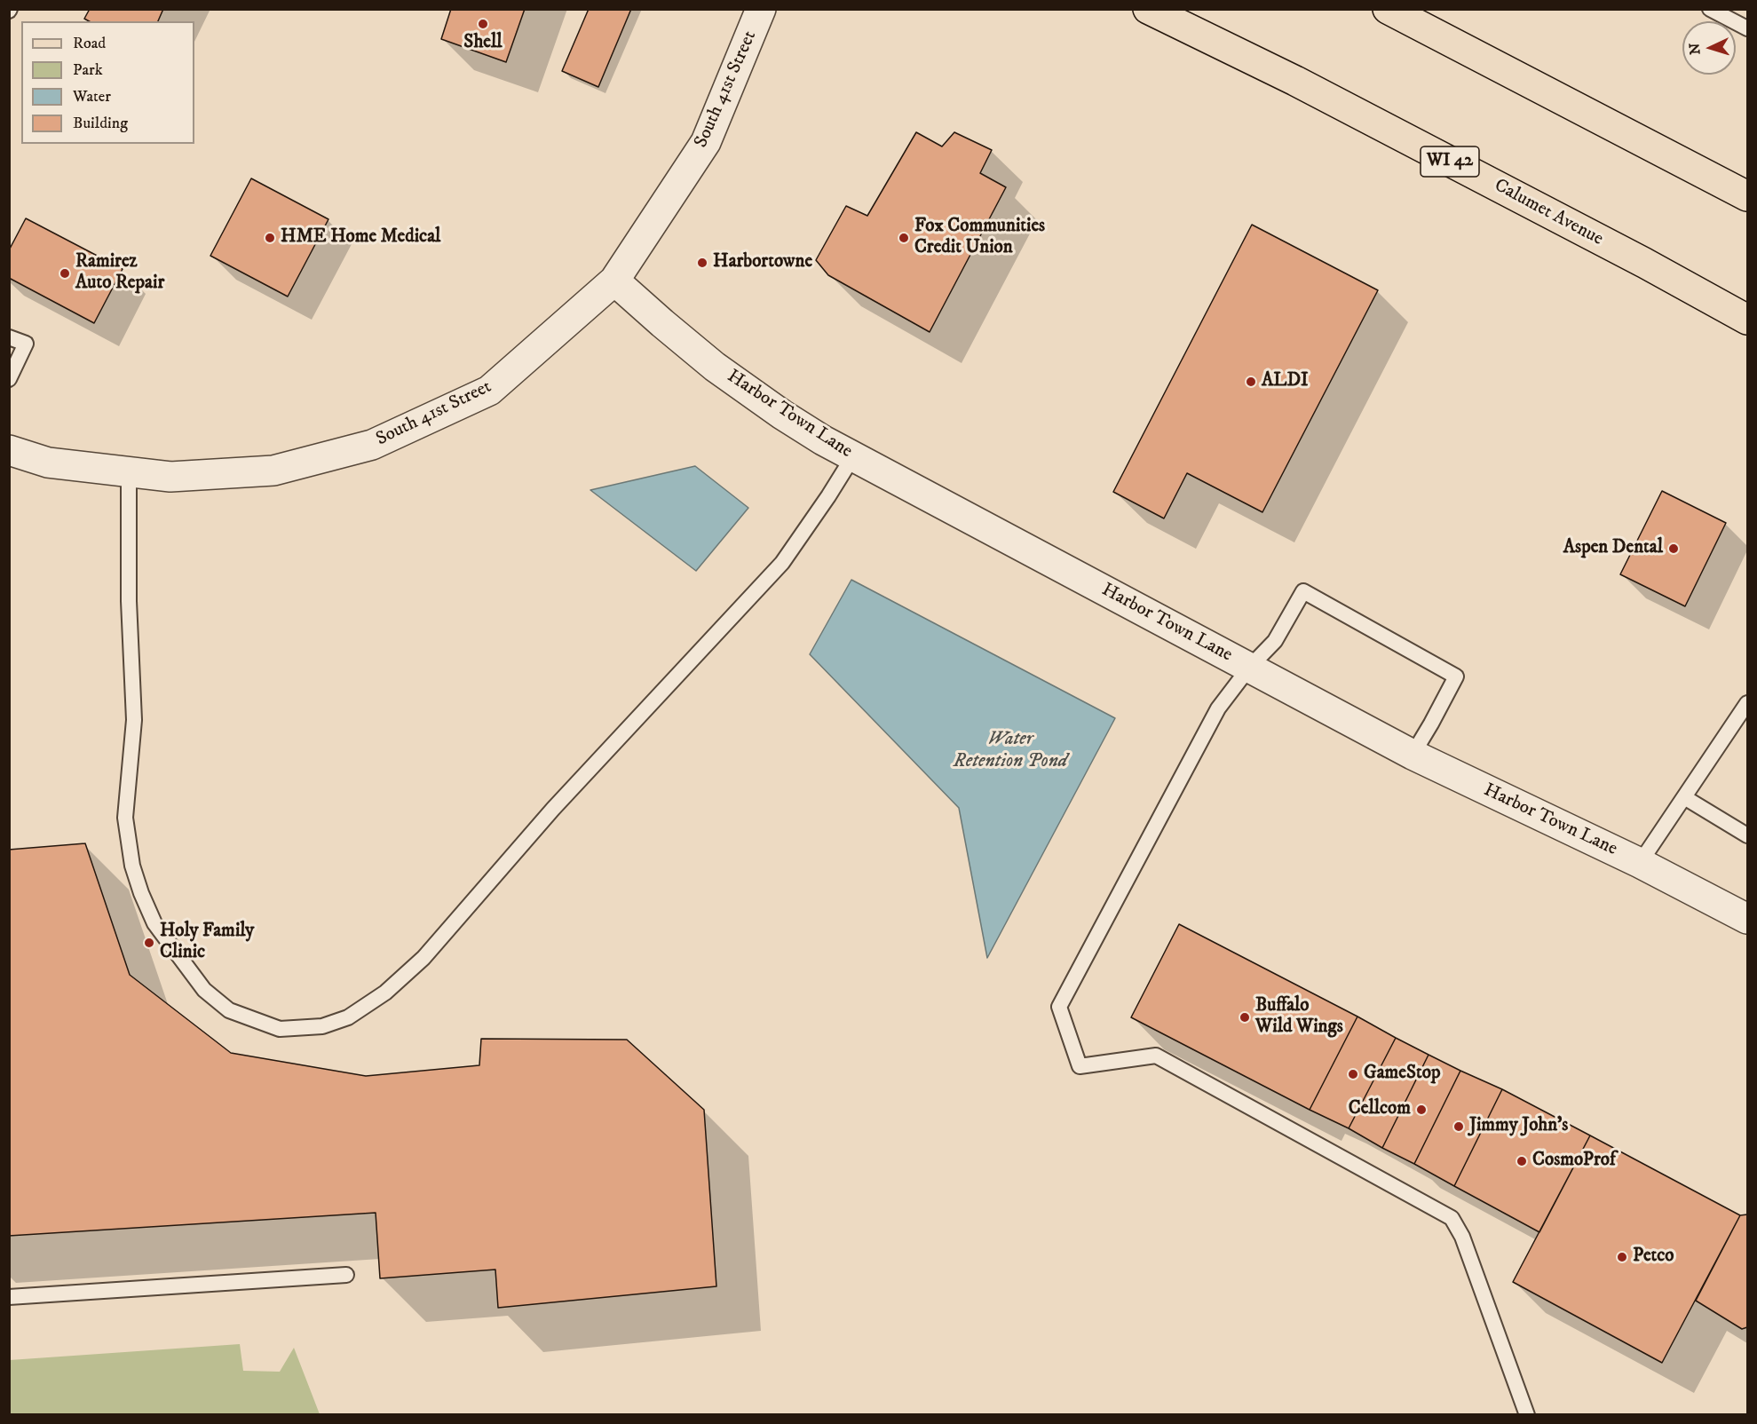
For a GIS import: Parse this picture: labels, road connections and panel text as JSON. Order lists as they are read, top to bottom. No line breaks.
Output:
{"streets":{"main road":["WI 42","Calumet Avenue"],"street":["South 41st Street","Harbor Town Lane"]},"crossings":[["South 41st Street","Harbor Town Lane"]],"water":["Water Retention Pond"],"places":["Shell","HME Home Medical","Fox Communities Credit Union","Harbortowne","Ramirez Auto Repair","ALDI","Aspen Dental","Holy Family Clinic","Buffalo Wild Wings","GameStop","Cellcom","Jimmy John's","CosmoProf","Petco"],"legend":["Road","Park","Water","Building"],"north":"left"}
